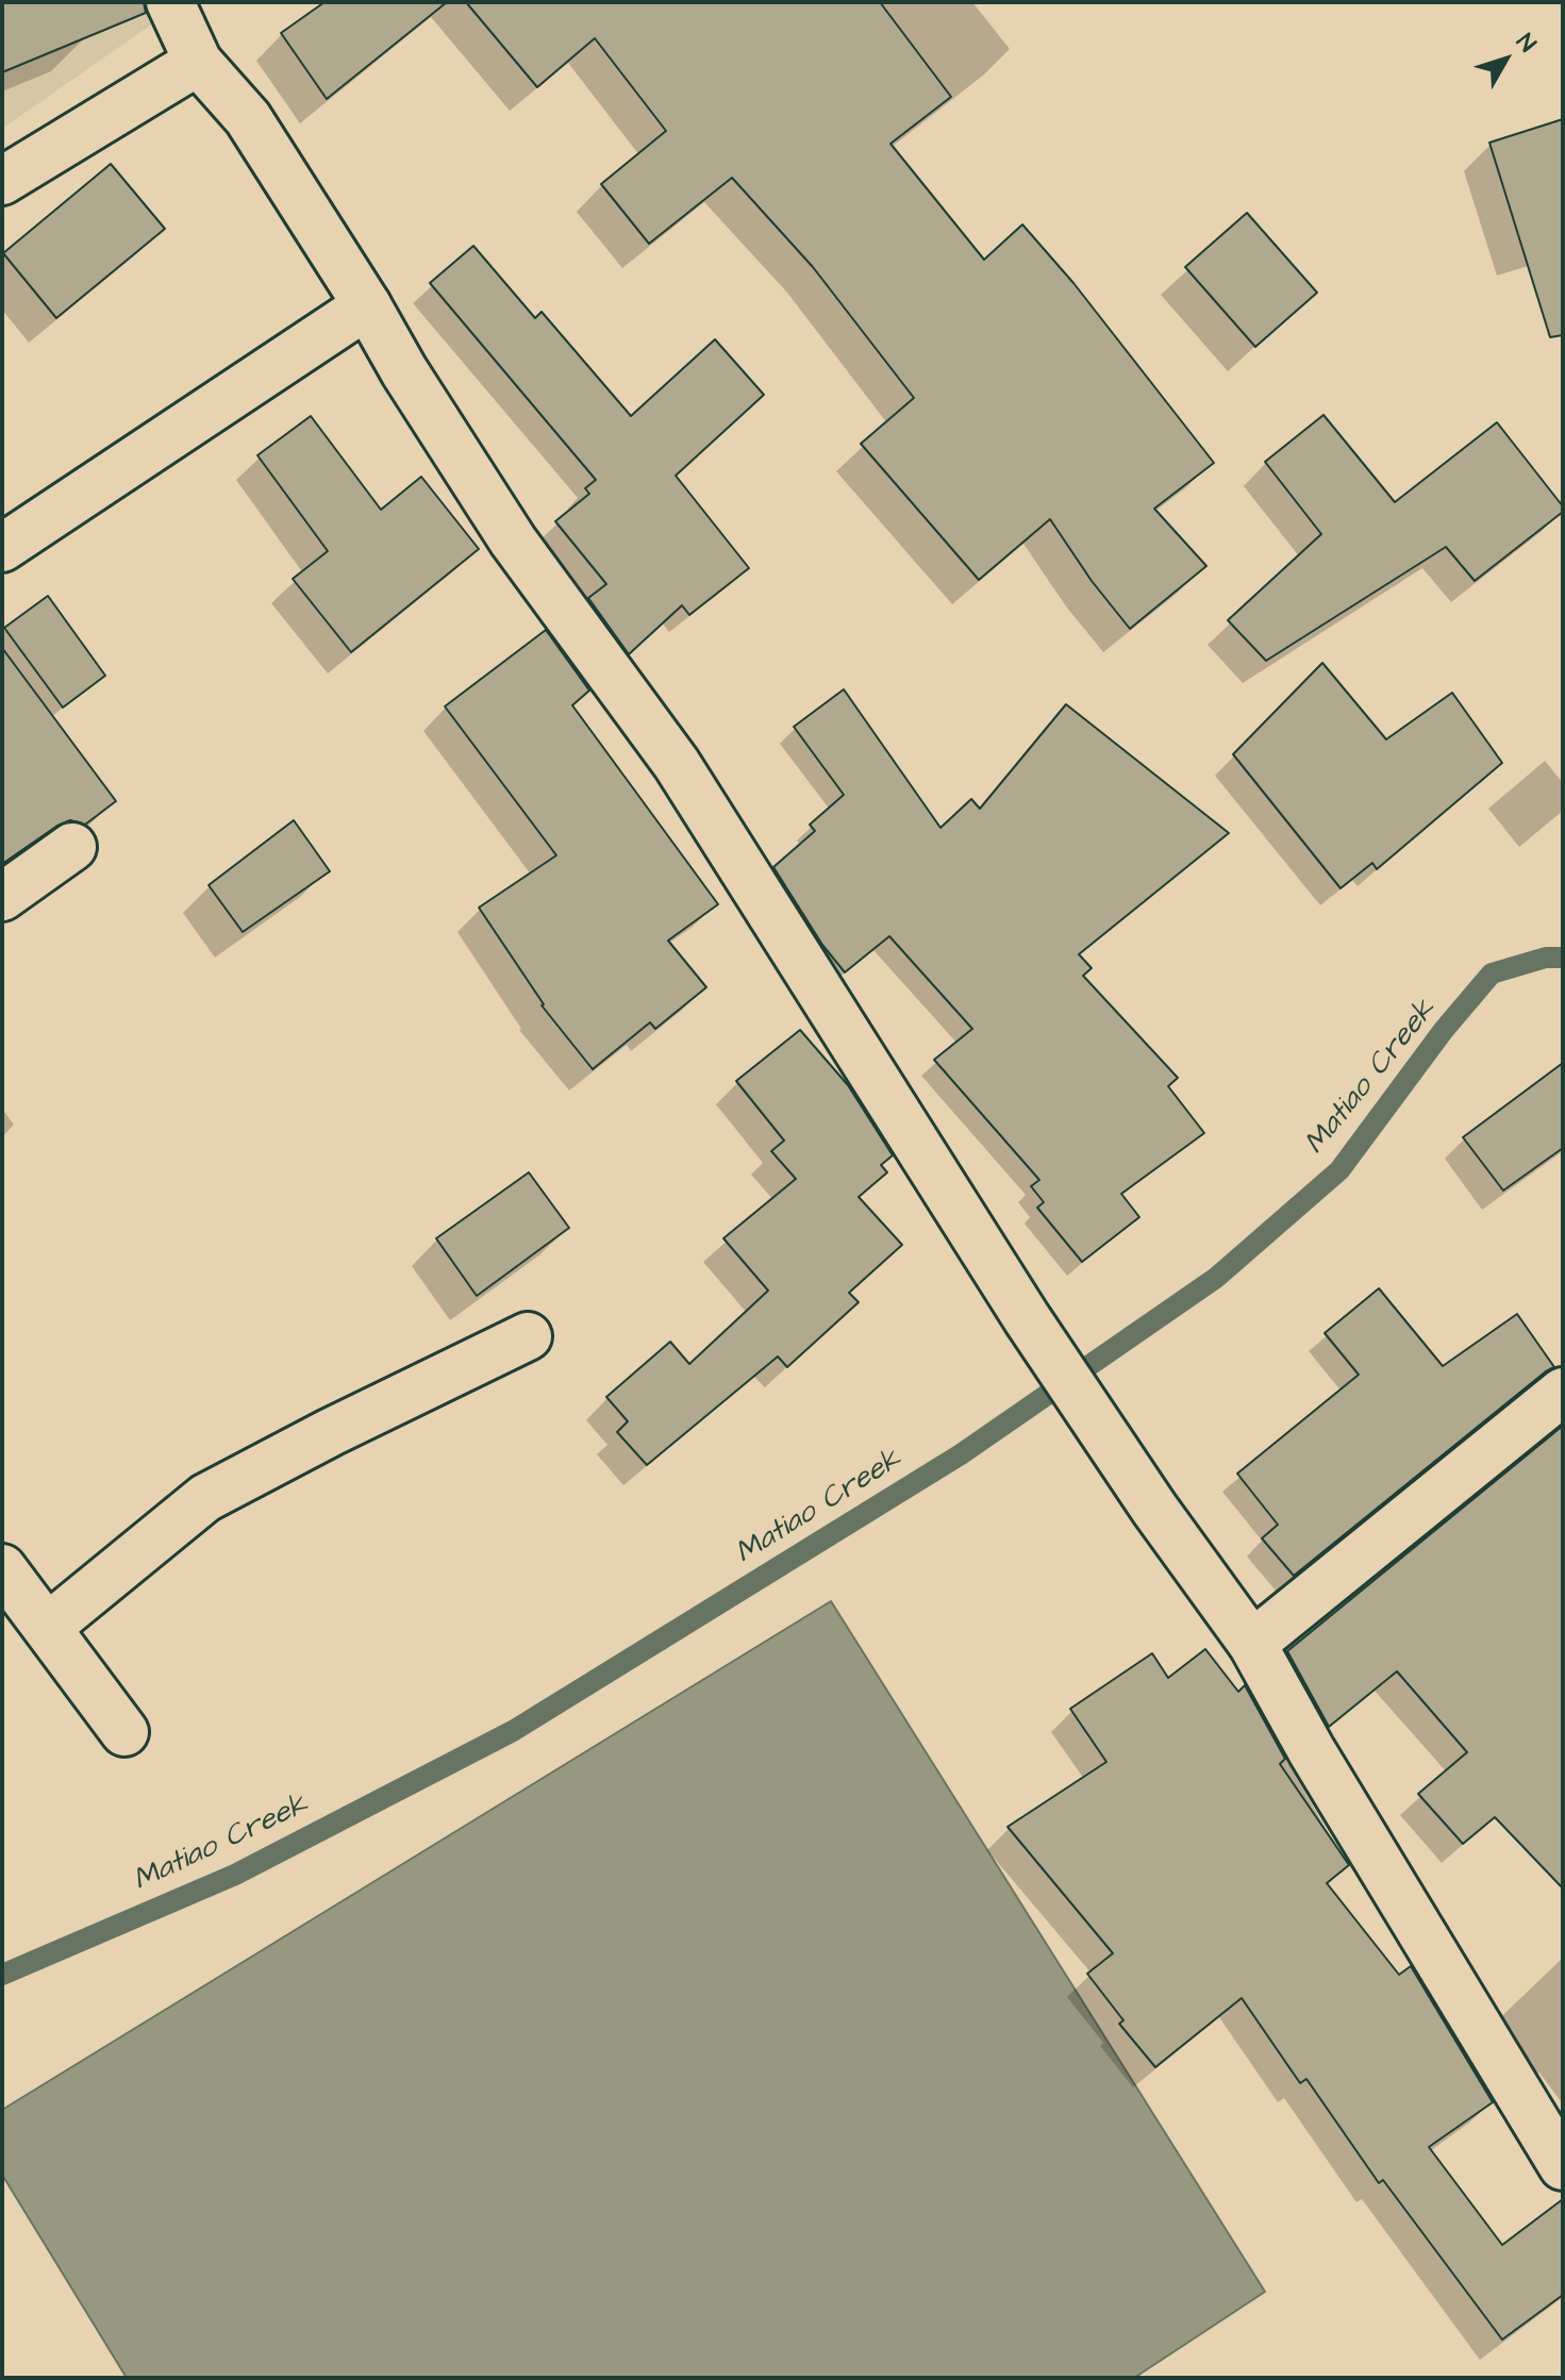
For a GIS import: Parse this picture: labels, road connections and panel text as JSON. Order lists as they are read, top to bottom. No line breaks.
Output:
{"water":["Matiao Creek"],"north":"top right"}
